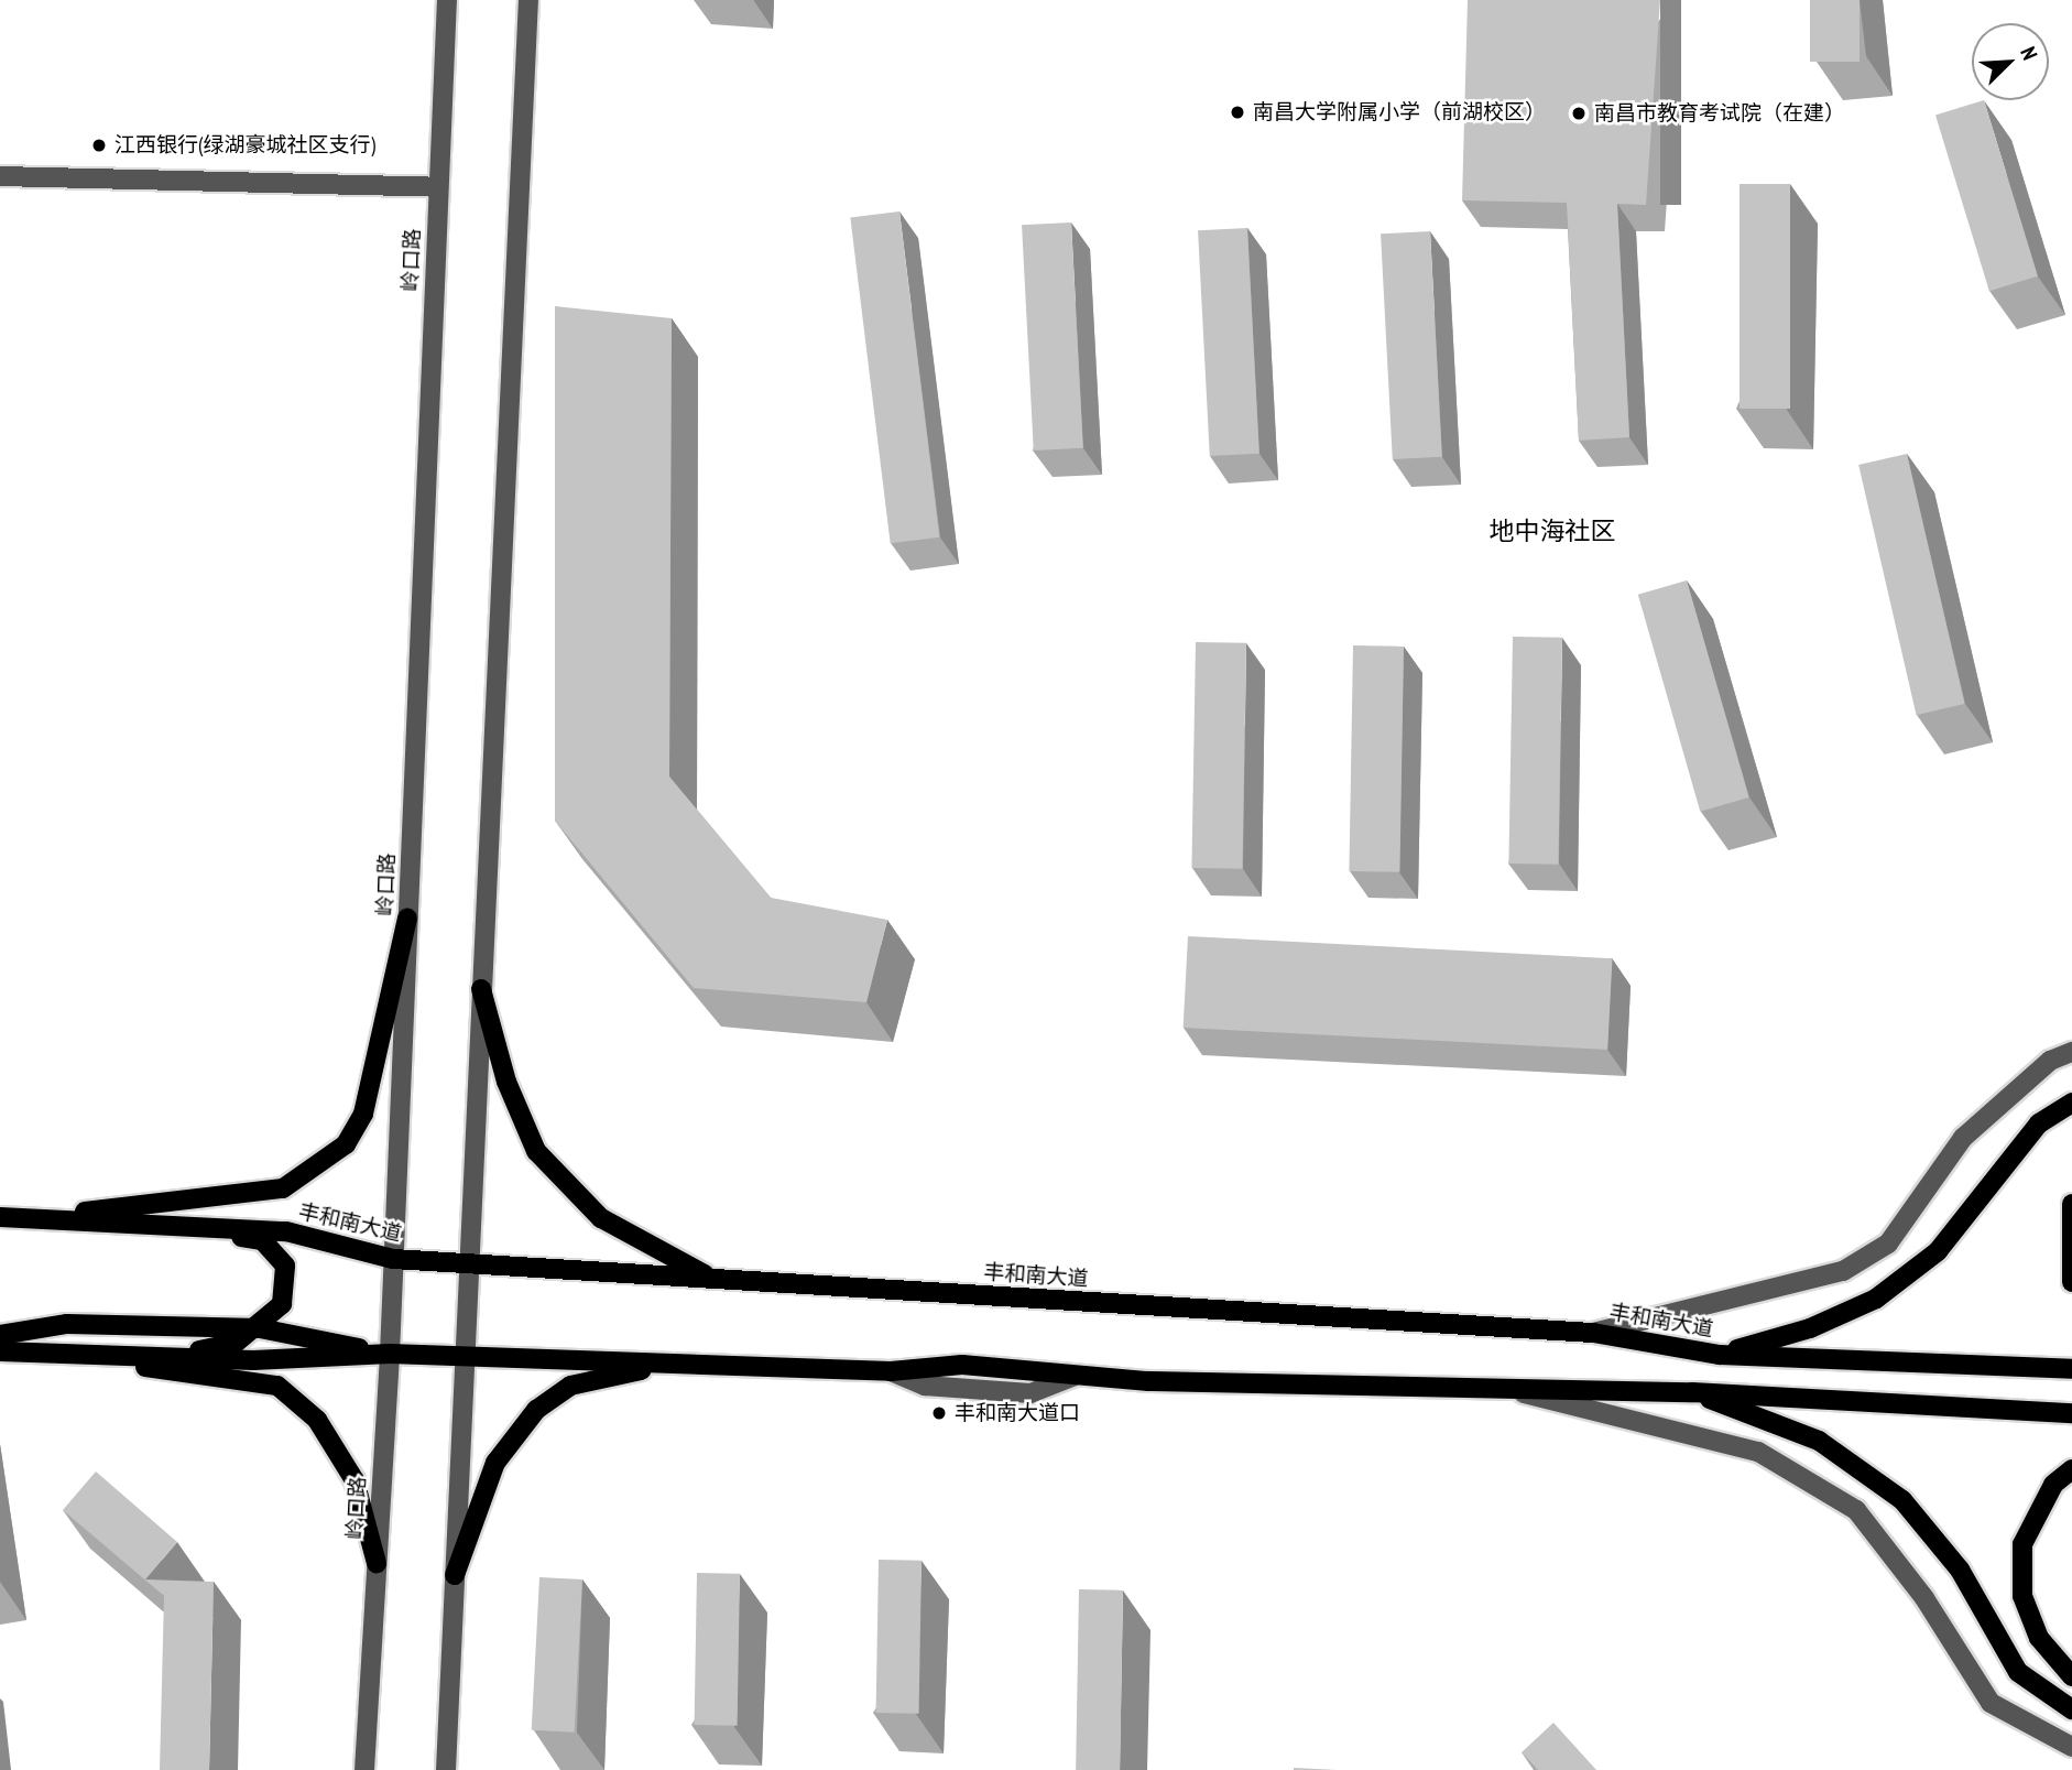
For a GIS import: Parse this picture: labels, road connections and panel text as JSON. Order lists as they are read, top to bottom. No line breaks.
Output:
{"streets":{"main road":["丰和南大道"],"street":["岭口路"]},"crossings":[["岭口路","丰和南大道"]],"districts":["地中海社区"],"places":["南昌大学附属小学（前湖校区）","南昌市教育考试院（在建）","江西银行(绿湖豪城社区支行)","丰和南大道口"],"north":"top right"}
